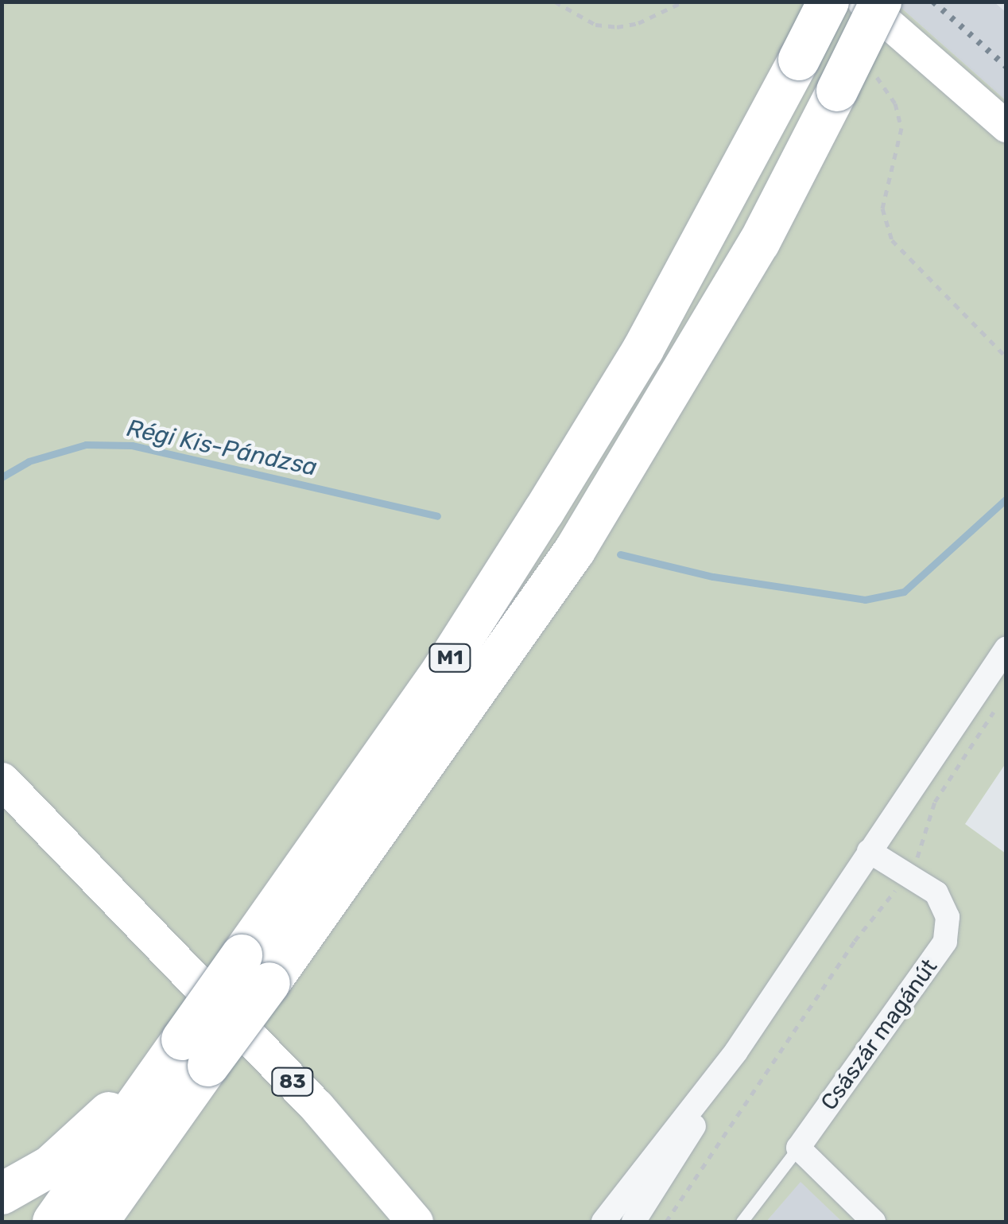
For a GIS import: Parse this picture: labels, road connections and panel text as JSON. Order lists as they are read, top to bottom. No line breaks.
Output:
{"streets":{"highway":["M1"],"main road":["83"],"street":["Császár magánút"]},"water":["Régi Kis-Pándzsa"]}
